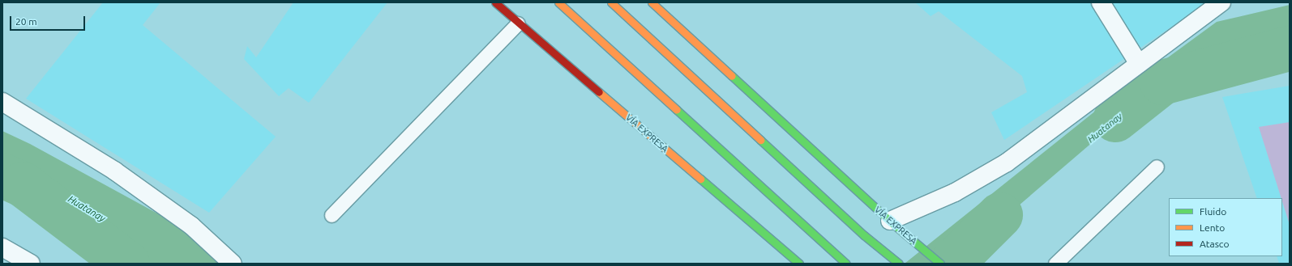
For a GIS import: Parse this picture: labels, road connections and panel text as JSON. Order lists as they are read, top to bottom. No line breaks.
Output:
{"streets":{"main road":["VÍA EXPRESA"]},"water":["Huatanay"],"legend":["Fluido","Lento","Atasco"],"scale_bar":"20 m"}
